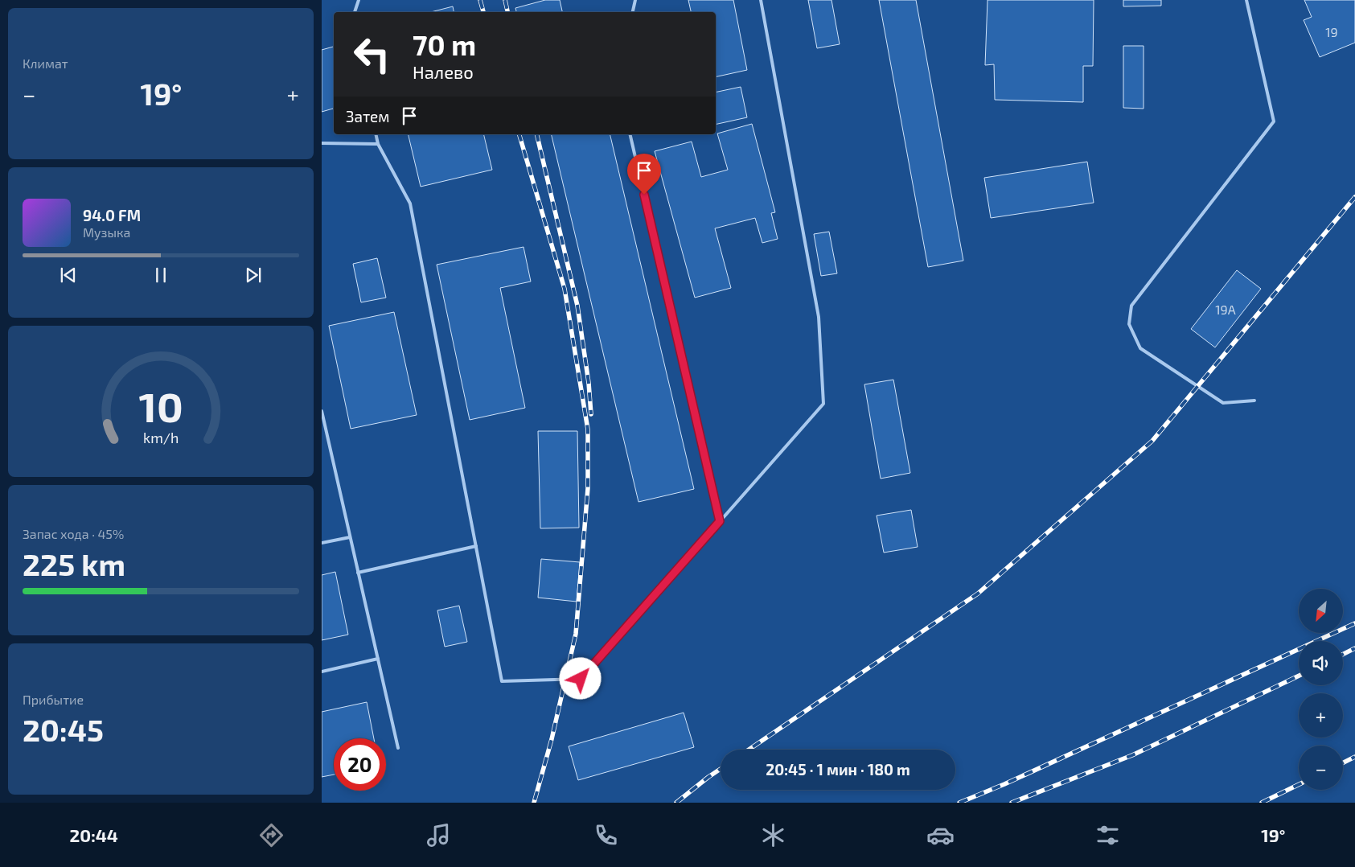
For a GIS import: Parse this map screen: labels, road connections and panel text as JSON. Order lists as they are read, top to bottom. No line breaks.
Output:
{"house_numbers":["19","19А"],"north":"bottom left","page":{"tile":["Климат",["Запас хода · 45%","225 km"],["Прибытие","20:45"]],"turn":["70 m","Налево"],"heat":["−","19°","+"],"then":"Затем","song":["94.0 FM","Музыка"],"map_buttons":["+","−"],"limit":"20","trip":"20:45 · 1 мин · 180 m","tabs":["20:44","19°"],"gauge":["10","km/h"]}}
